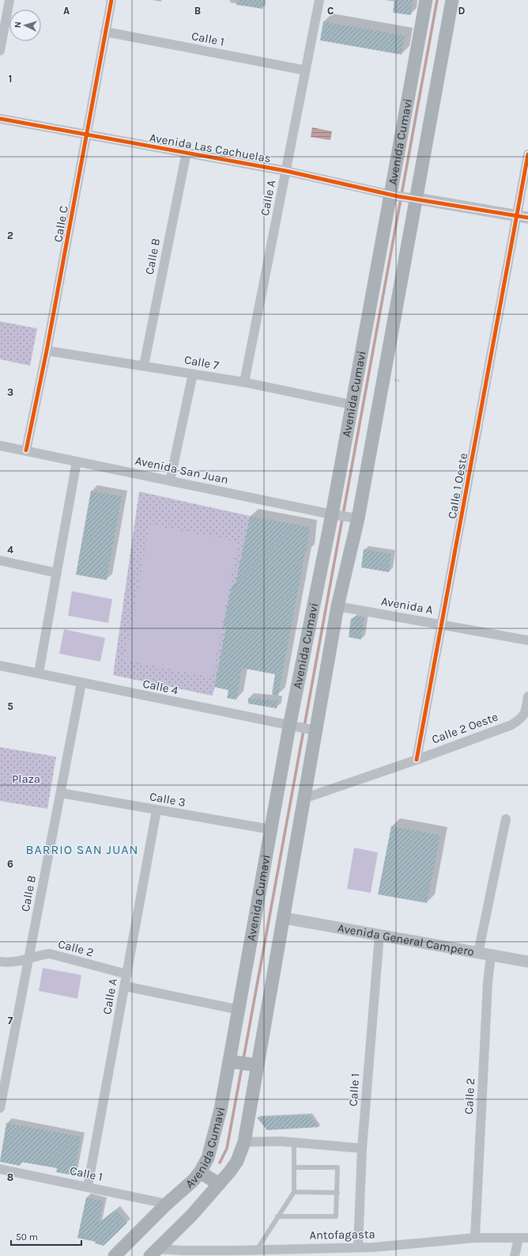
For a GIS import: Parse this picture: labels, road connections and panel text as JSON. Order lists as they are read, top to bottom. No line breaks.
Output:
{"streets":{"main road":["Avenida Cumavi"],"street":["Calle 1","Avenida Las Cachuelas","Calle A","Calle C","Calle B","Calle 7","Avenida San Juan","Calle 1 Oeste","Avenida A","Calle 4","Calle 2 Oeste","Calle 3","Avenida General Campero","Calle 2","Antofagasta"]},"crossings":[["Calle 1","Avenida Cumavi"],["Calle 1","Calle A"],["Calle 1","Calle C"],["Calle 1","Avenida General Campero"],["Calle 1","Antofagasta"],["Avenida Cumavi","Avenida Las Cachuelas"],["Avenida Cumavi","Calle 7"],["Avenida Cumavi","Avenida San Juan"],["Avenida Cumavi","Avenida A"],["Avenida Cumavi","Calle 4"],["Avenida Cumavi","Calle 2 Oeste"],["Avenida Cumavi","Calle 3"],["Avenida Cumavi","Avenida General Campero"],["Avenida Cumavi","Antofagasta"],["Avenida Las Cachuelas","Calle A"],["Avenida Las Cachuelas","Calle C"],["Avenida Las Cachuelas","Calle B"],["Calle A","Calle 7"],["Calle A","Calle 3"],["Calle A","Calle 2"],["Calle C","Calle 7"],["Calle C","Avenida San Juan"],["Calle B","Calle 7"],["Calle B","Calle 4"],["Calle B","Calle 3"],["Calle B","Calle 2"],["Calle 1 Oeste","Avenida A"],["Calle 1 Oeste","Calle 2 Oeste"],["Avenida General Campero","Calle 2"],["Calle 2","Antofagasta"]],"districts":["BARRIO SAN JUAN"],"parks":["Plaza"],"scale_bar":"50 m","north":"left","grid":{"columns":["A","B","C","D"],"rows":["1","2","3","4","5","6","7","8"]}}
